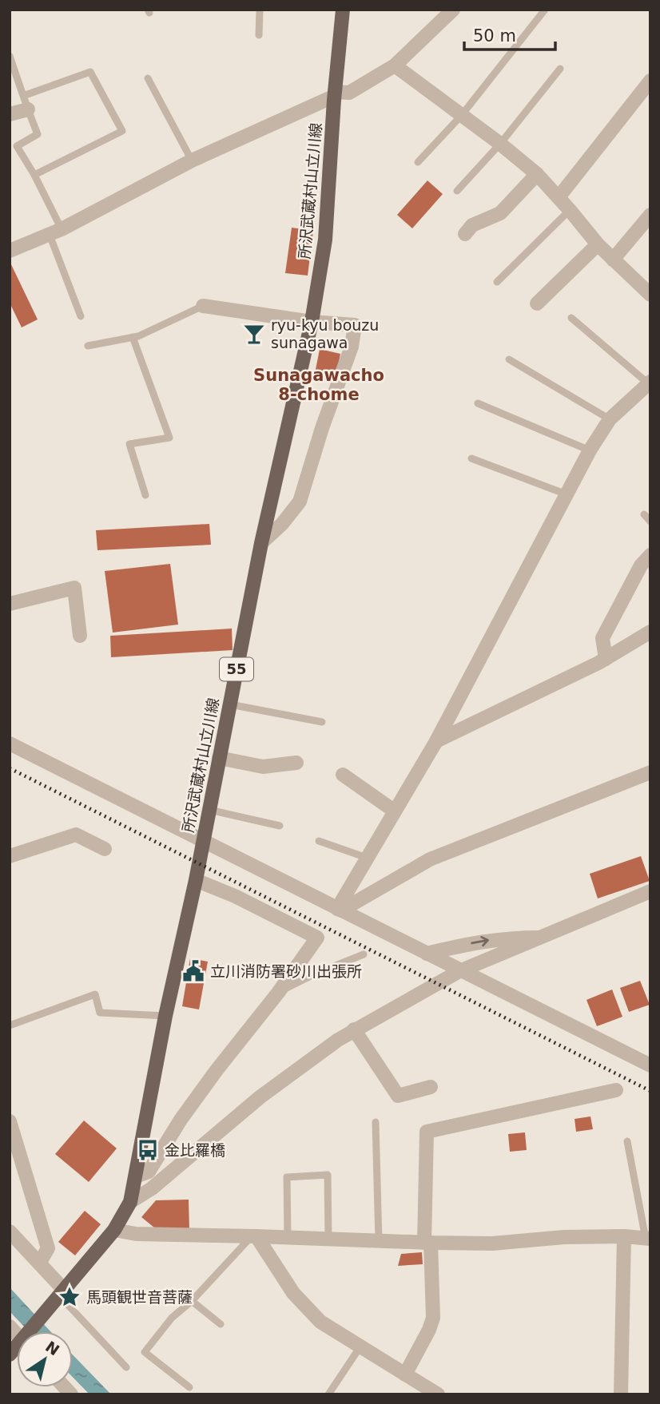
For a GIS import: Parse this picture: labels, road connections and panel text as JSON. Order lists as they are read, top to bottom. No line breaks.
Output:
{"streets":{"main road":["所沢武蔵村山立川線","55"]},"crossings":[["所沢武蔵村山立川線","55"]],"districts":["Sunagawacho 8-chome"],"places":{"bar":["ryu-kyu bouzu sunagawa"],"public building":["立川消防署砂川出張所"],"bus stop":["金比羅橋"],"place":["馬頭観世音菩薩"]},"scale_bar":"50 m","north":"top right"}
